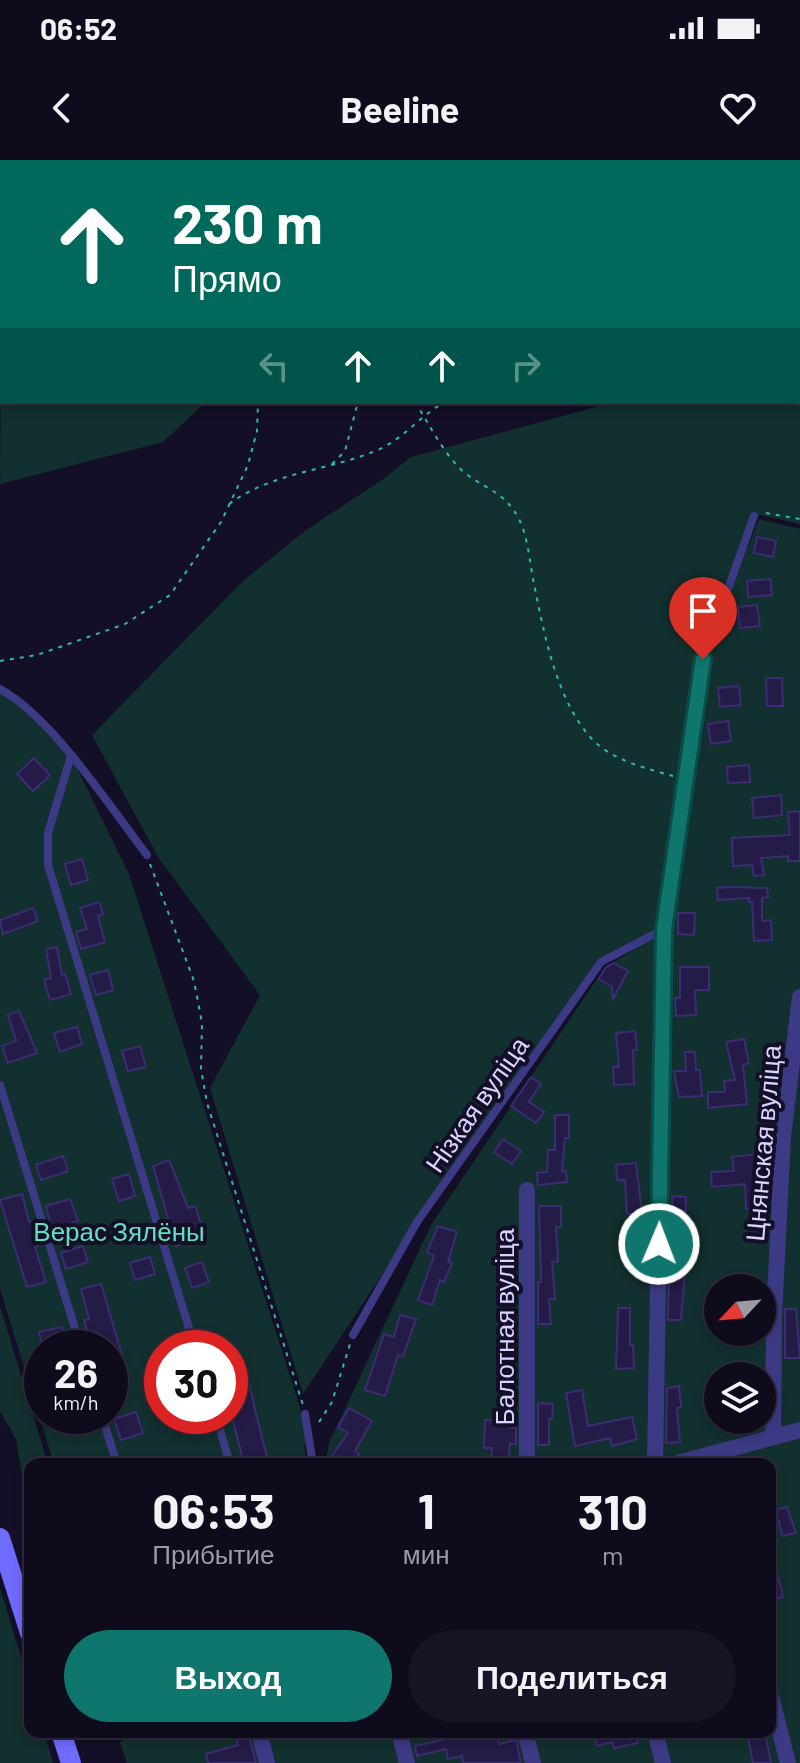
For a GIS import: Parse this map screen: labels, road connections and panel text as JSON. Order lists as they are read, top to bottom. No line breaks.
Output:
{"streets":{"street":["Цнянская вуліца","Балотная вуліца"],"lane":["Нізкая вуліца"]},"parks":["Верас Зялёны"],"north":"bottom left","page":{"status":"06:52","header":"Beeline","turn":["230 m","Прямо"],"speed":"26 km/h","limit":"30","eta":["06:53","Прибытие","1","мин","310","m"],"buttons":["Выход","Поделиться"]}}
